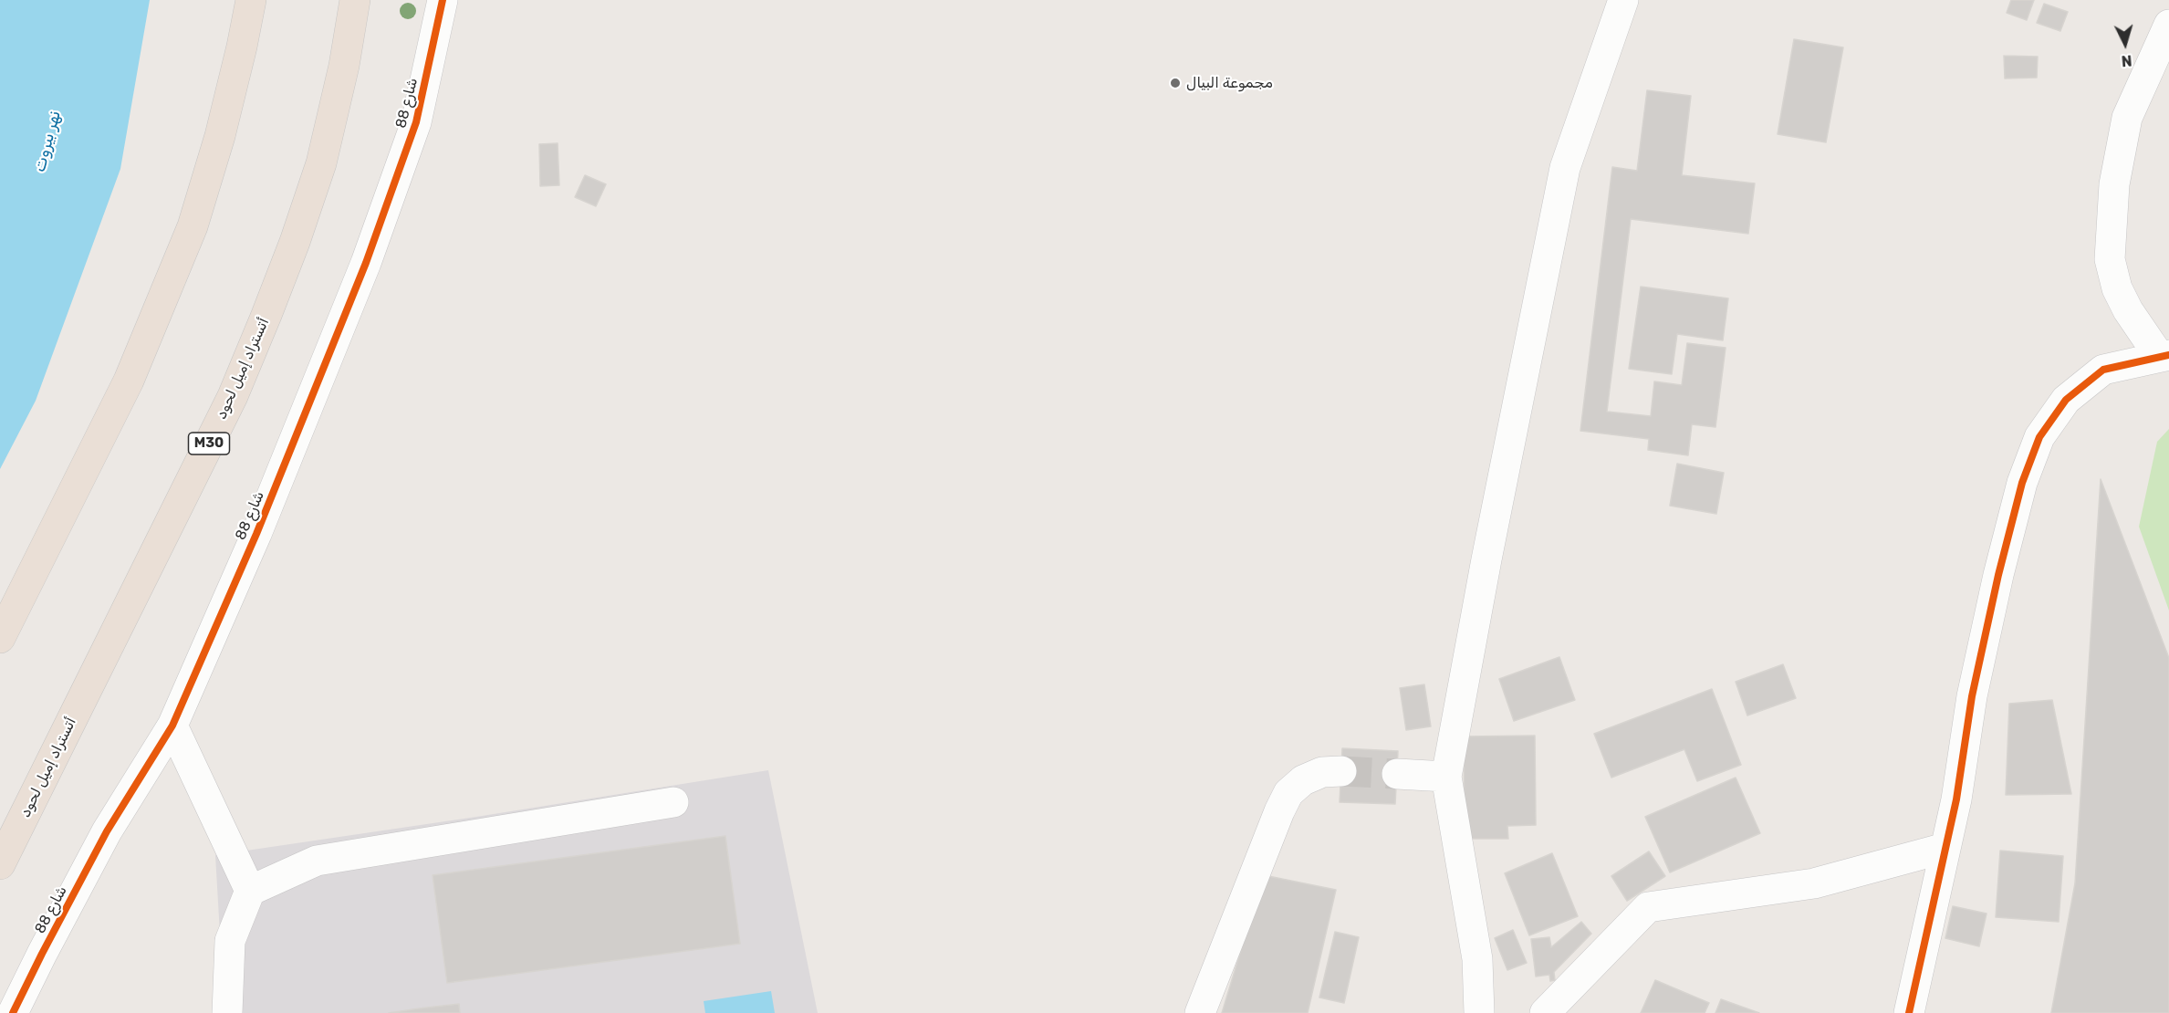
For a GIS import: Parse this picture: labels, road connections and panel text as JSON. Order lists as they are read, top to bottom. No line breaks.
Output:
{"streets":{"highway":["أتستراد إميل لحود","M30"],"street":["شارع 88"]},"water":["نهر بيروت"],"places":["مجموعة البيال"],"north":"bottom"}
